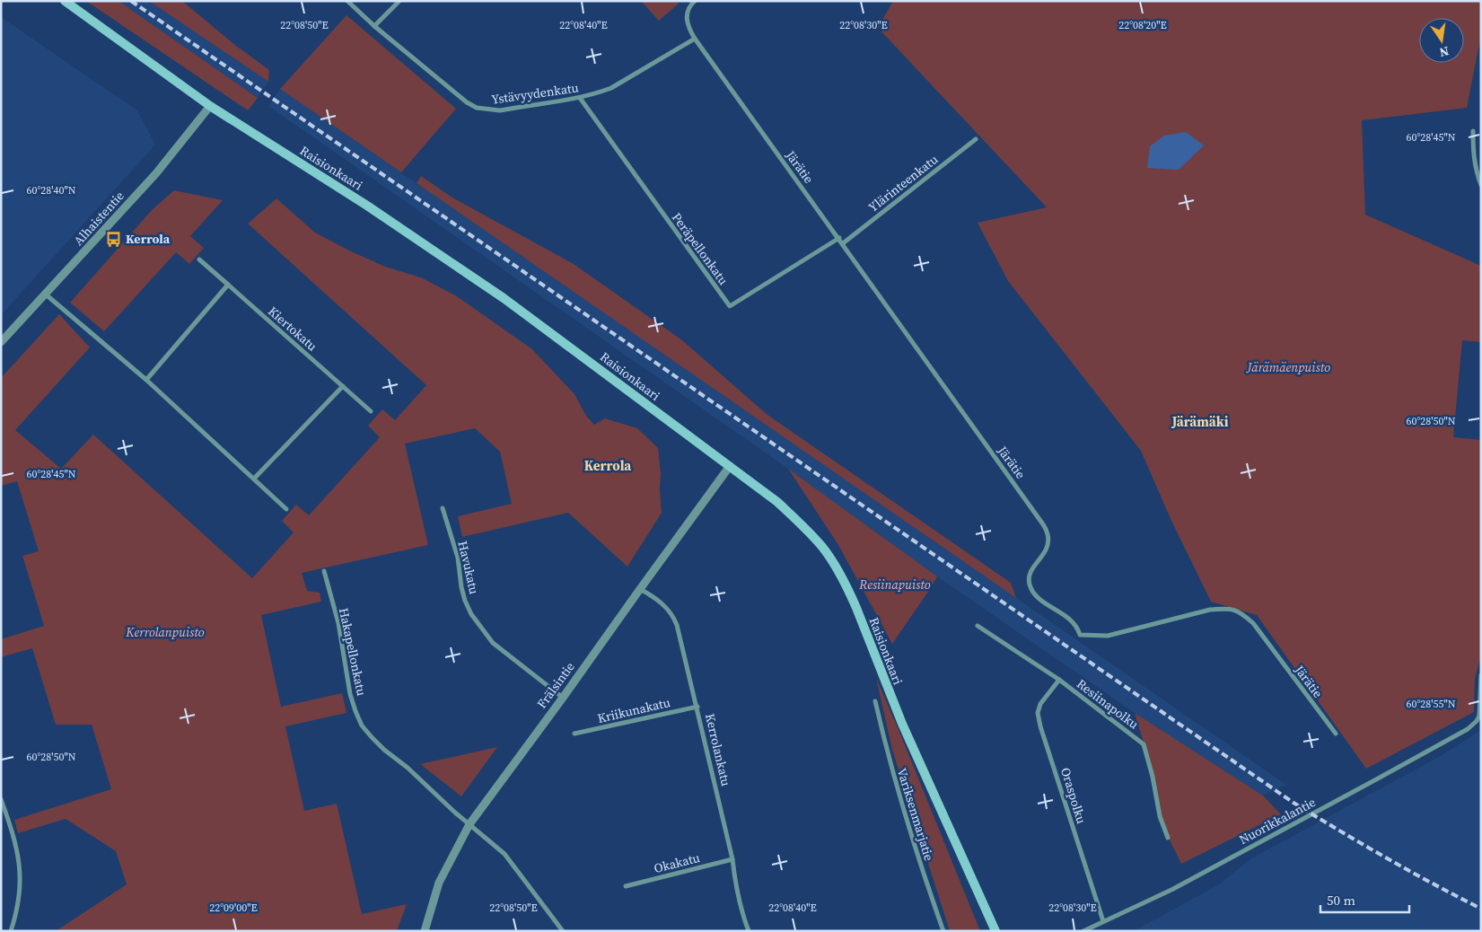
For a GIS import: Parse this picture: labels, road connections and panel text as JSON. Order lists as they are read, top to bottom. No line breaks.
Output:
{"streets":{"main road":["Raisionkaari"],"street":["Ystävyydenkatu","Järätie","Ylärinteenkatu","Alhaistentie","Peräpellonkatu","Kiertokatu","Havukatu","Hakapellonkatu","Frälsintie","Resiinapolku","Kriikunakatu","Kerrolankatu","Oraspolku","Variksenmarjatie","Nuorikkalantie","Okakatu"]},"crossings":[["Ystävyydenkatu","Järätie"],["Ystävyydenkatu","Peräpellonkatu"],["Järätie","Ylärinteenkatu"],["Järätie","Peräpellonkatu"],["Raisionkaari","Alhaistentie"],["Raisionkaari","Frälsintie"],["Havukatu","Frälsintie"],["Hakapellonkatu","Frälsintie"],["Frälsintie","Kerrolankatu"],["Resiinapolku","Oraspolku"],["Kriikunakatu","Kerrolankatu"],["Kerrolankatu","Okakatu"],["Oraspolku","Nuorikkalantie"]],"districts":["Järämäki","Kerrola"],"parks":["Järämäenpuisto","Resiinapuisto","Kerrolanpuisto"],"places":{"bus stop":["Kerrola"]},"scale_bar":"50 m","north":"bottom","coordinates":["22°08'50\"E","22°08'40\"E","22°08'30\"E","22°08'20\"E","60°28'45\"N","60°28'40\"N","60°28'50\"N","60°28'55\"N","22°09'00\"E"]}
